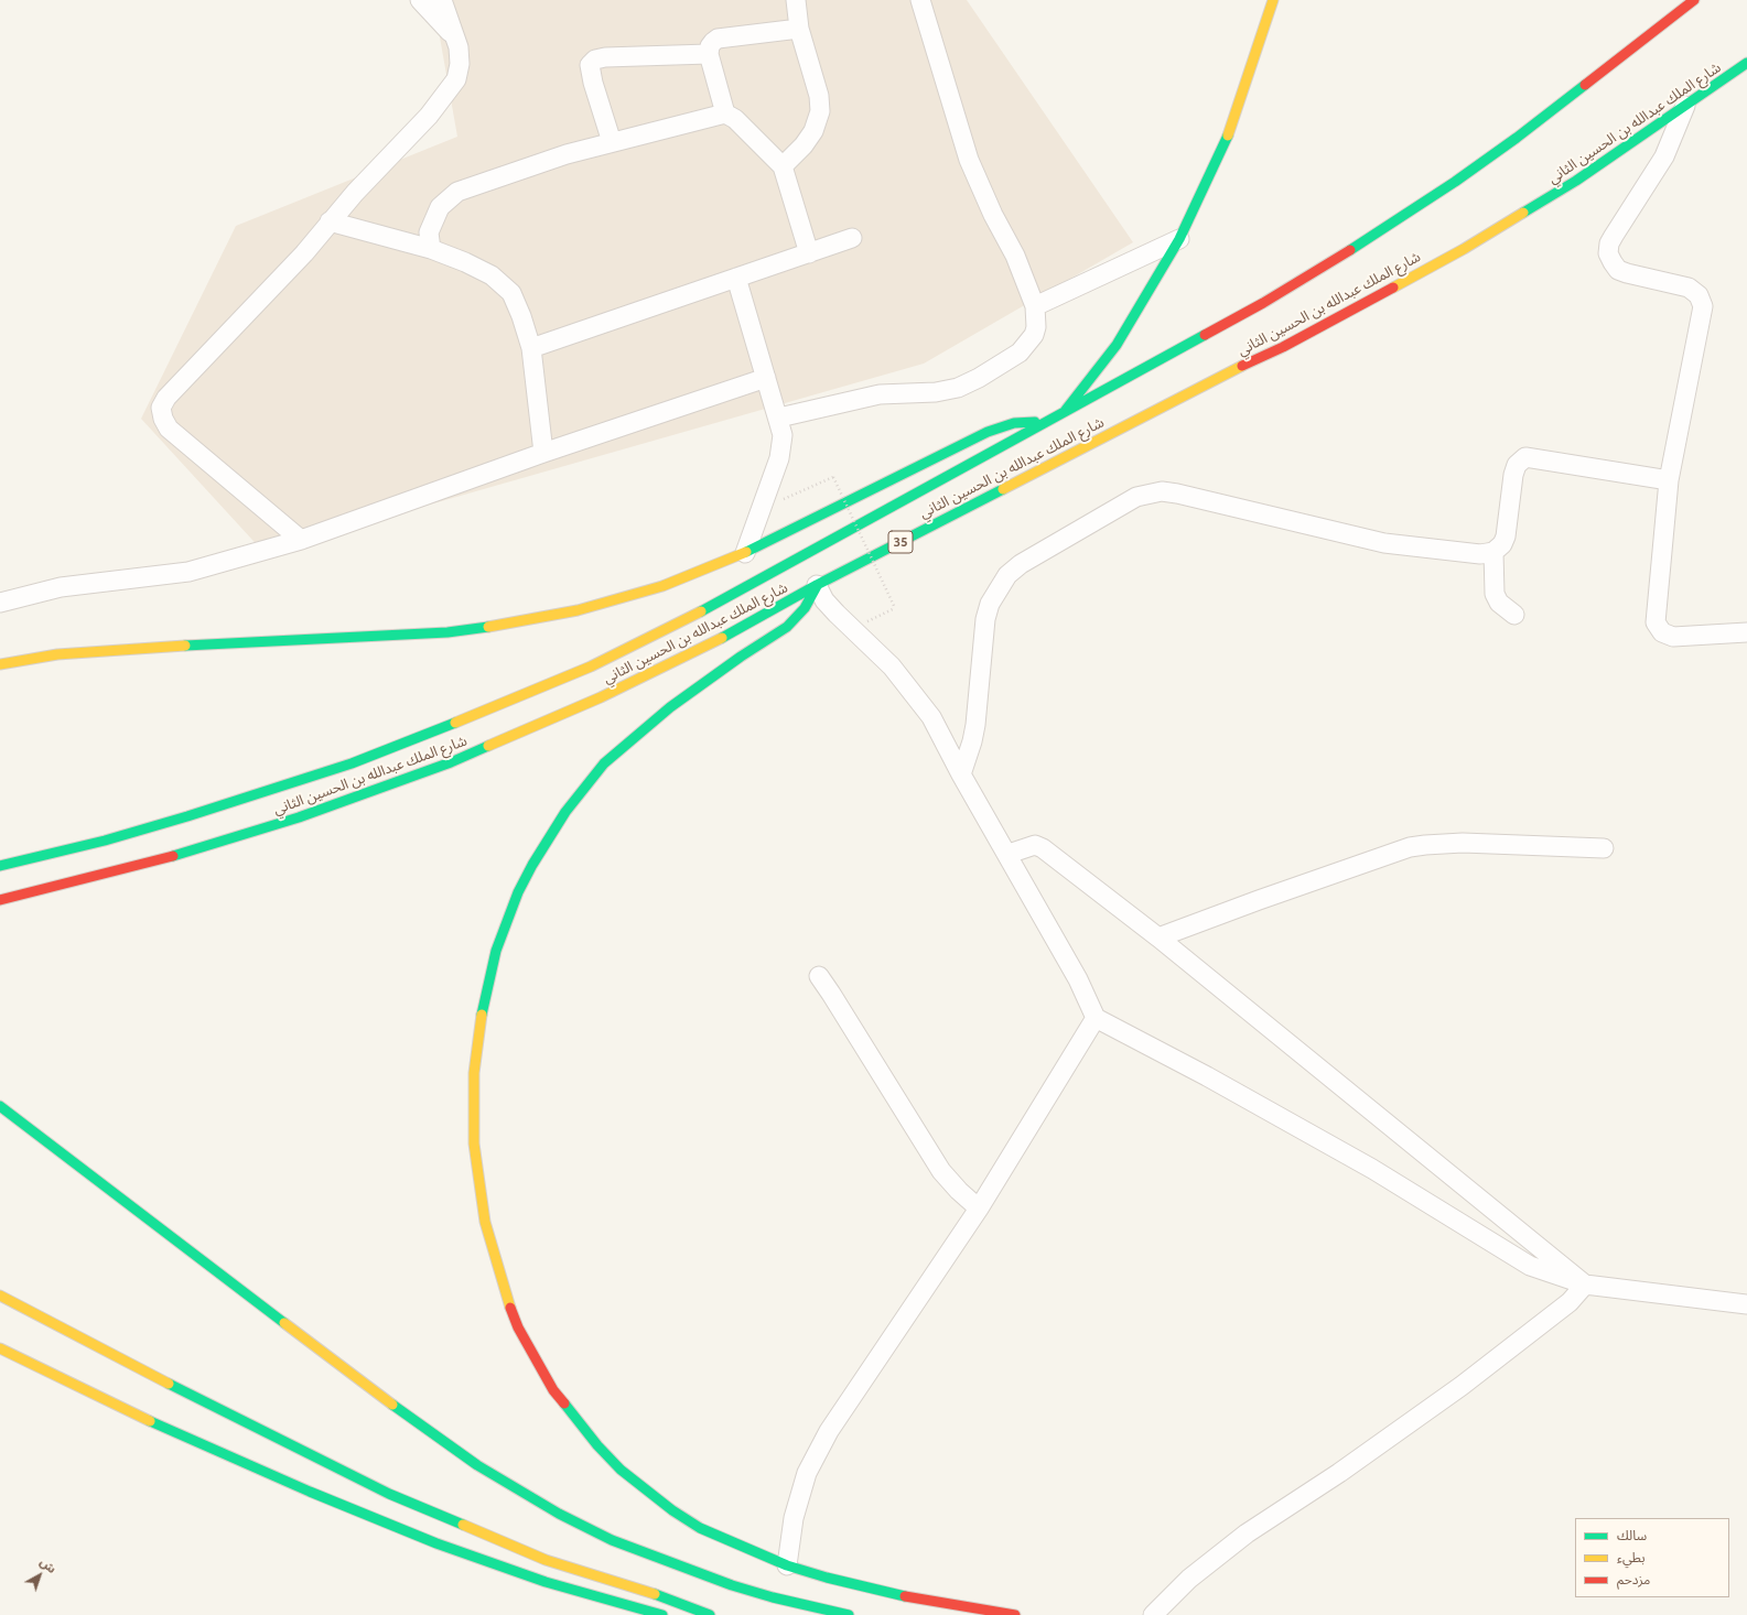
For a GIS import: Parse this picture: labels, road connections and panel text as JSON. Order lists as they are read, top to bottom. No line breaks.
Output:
{"streets":{"main road":["شارع الملك عبدالله بن الحسين الثاني","35"]},"legend":["سالك","بطيء","مزدحم"],"north":"top right"}
